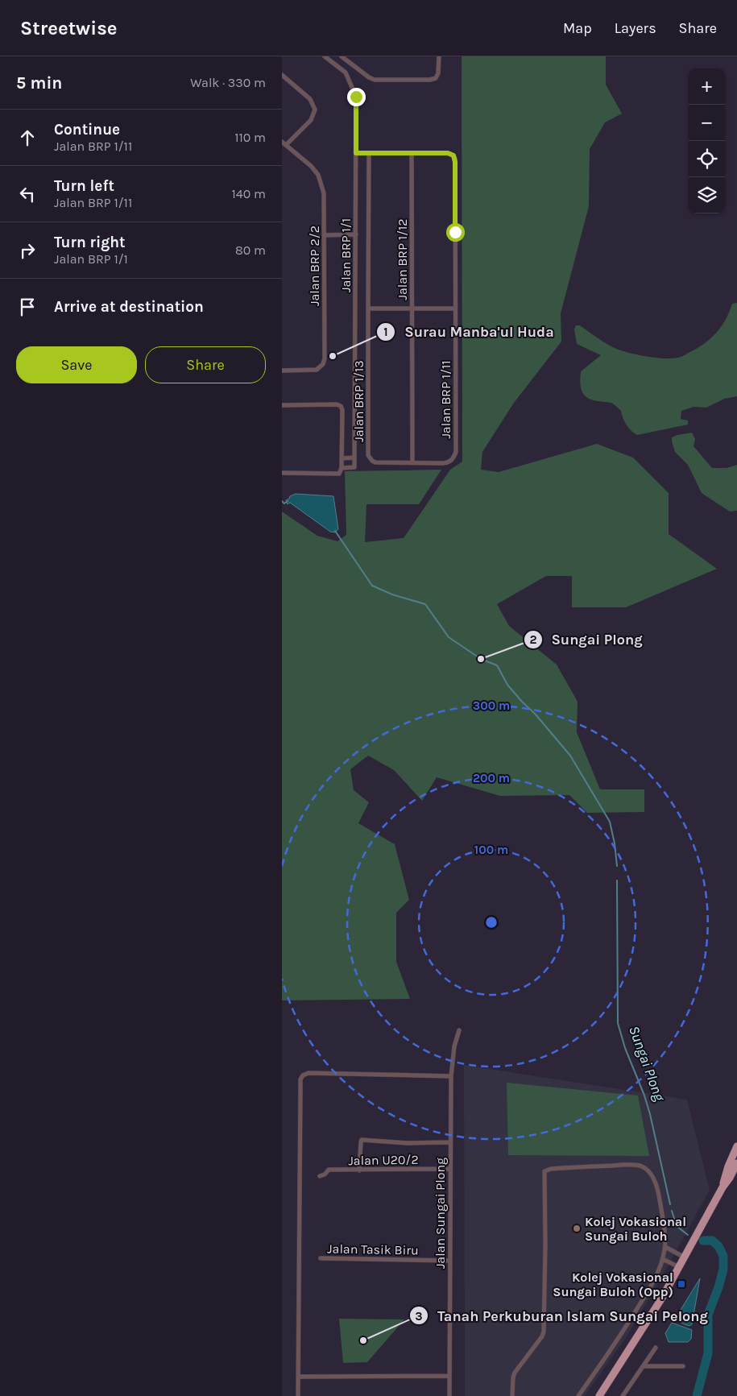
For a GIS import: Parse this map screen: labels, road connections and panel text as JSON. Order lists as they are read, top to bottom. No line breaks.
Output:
{"streets":{"street":["Jalan BRP 1/1","Jalan BRP 1/12","Jalan BRP 2/2","Jalan BRP 1/11","Jalan BRP 1/13","Jalan U20/2","Jalan Sungai Plong","Jalan Tasik Biru"]},"crossings":[["Jalan BRP 1/1","Jalan BRP 1/11"],["Jalan BRP 1/12","Jalan BRP 1/11"],["Jalan BRP 1/11","Jalan BRP 1/13"],["Jalan U20/2","Jalan Sungai Plong"],["Jalan Sungai Plong","Jalan Tasik Biru"]],"water":["Sungai Plong"],"places":{"other":["Surau Manba'ul Huda","Sungai Plong","Kolej Vokasional Sungai Buloh","Tanah Perkuburan Islam Sungai Pelong"],"transit":["Kolej Vokasional Sungai Buloh (Opp)"]},"page":{"header":"Streetwise","nav":["Map","Layers","Share"],"heading":["5 min","Walk · 330 m"],"map_buttons":["+","−"],"list":[["Continue","Jalan BRP 1/11","110 m"],["Turn left","Jalan BRP 1/11","140 m"],["Turn right","Jalan BRP 1/1","80 m"],"Arrive at destination"],"buttons":["Save","Share"]},"rings":["300 m","200 m","100 m"]}
